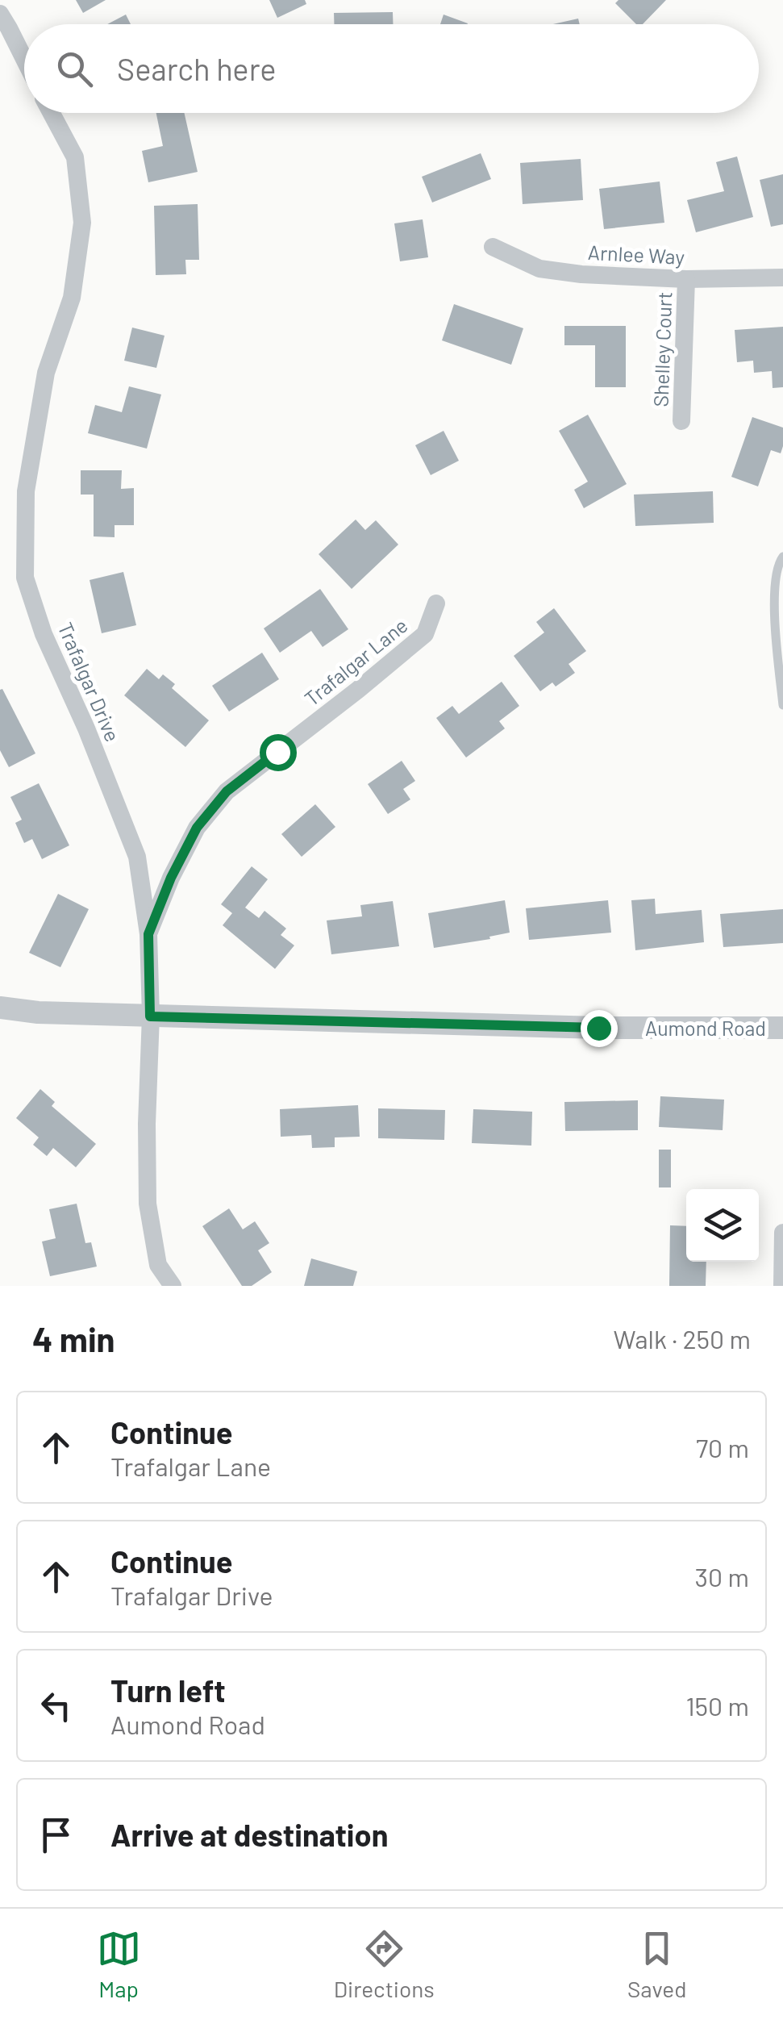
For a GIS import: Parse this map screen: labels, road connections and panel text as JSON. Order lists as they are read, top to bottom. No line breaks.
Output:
{"streets":{"street":["Arnlee Way","Shelley Court","Trafalgar Lane","Trafalgar Drive","Aumond Road"]},"crossings":[["Arnlee Way","Shelley Court"],["Trafalgar Lane","Trafalgar Drive"],["Trafalgar Drive","Aumond Road"]],"page":{"search":"Search here","heading":["4 min","Walk · 250 m"],"list":[["Continue","Trafalgar Lane","70 m"],["Continue","Trafalgar Drive","30 m"],["Turn left","Aumond Road","150 m"],"Arrive at destination"],"nav":["Map","Directions","Saved"]}}
